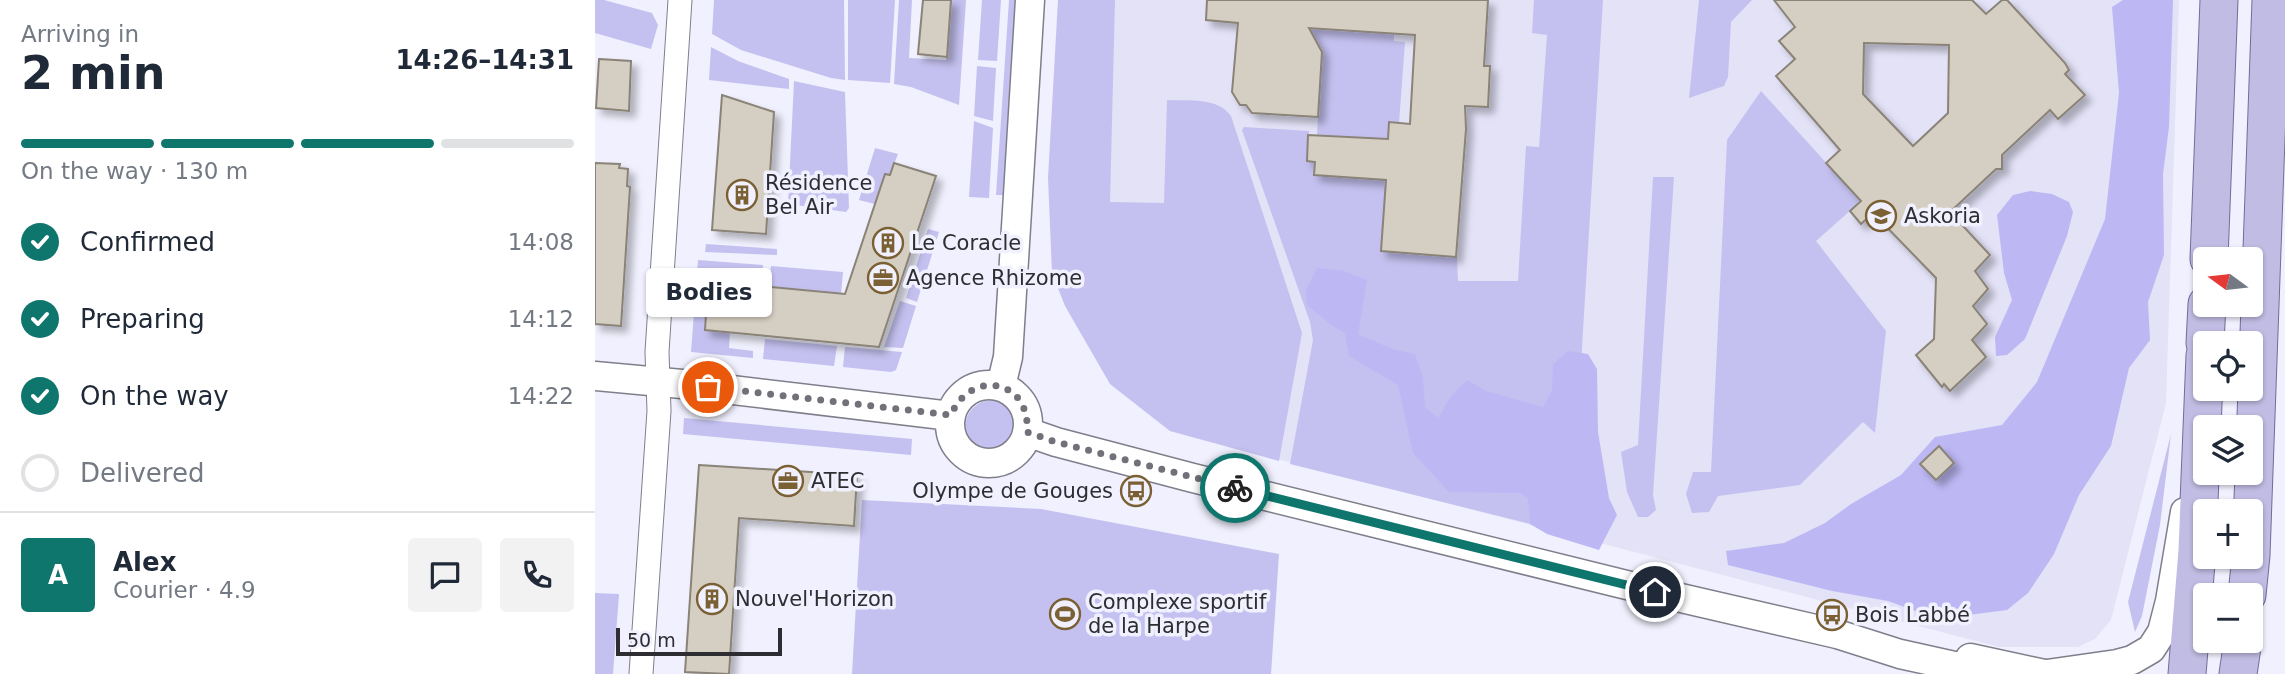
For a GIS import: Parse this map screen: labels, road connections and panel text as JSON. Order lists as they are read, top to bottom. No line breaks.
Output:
{"places":{"building":["Résidence Bel Air","Le Coracle","Nouvel'Horizon"],"school or university":["Askoria"],"office":["Agence Rhizome","ATEC"],"other":["Bodies"],"bus stop":["Olympe de Gouges","Bois Labbé"],"sports":["Complexe sportif de la Harpe"]},"scale_bar":"50 m","north":"left","page":{"heading":["2 min","Arriving in","14:26–14:31"],"panel":["Alex","Courier · 4.9"],"bar":"On the way · 130 m","list":[["Confirmed","14:08"],["Preparing","14:12"],["On the way","14:22"],"Delivered"],"map_buttons":["+","−"],"bubble":"Bodies","round":"A","scale":"50 m"}}
